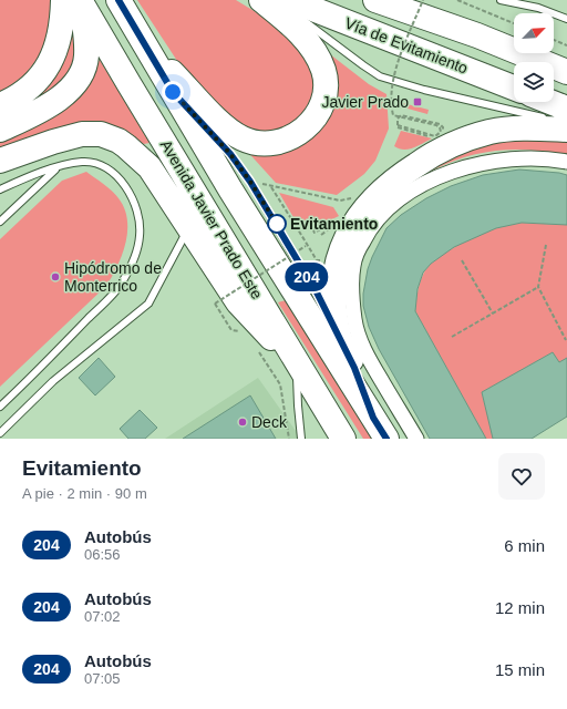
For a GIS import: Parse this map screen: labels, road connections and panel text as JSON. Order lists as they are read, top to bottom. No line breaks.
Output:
{"streets":{"highway":["Vía de Evitamiento","Avenida Javier Prado Este"]},"places":{"transit":["Javier Prado"],"other":["Evitamiento","Hipódromo de Monterrico","Deck"]},"lines":["bus line 204"],"north":"top right","page":{"on_map":"204","heading":["Evitamiento","A pie · 2 min · 90 m"],"list":[{"mark":"204","name":"Autobús","note":"06:56","value":"6 min"},{"mark":"204","name":"Autobús","note":"07:02","value":"12 min"},{"mark":"204","name":"Autobús","note":"07:05","value":"15 min"}]}}
